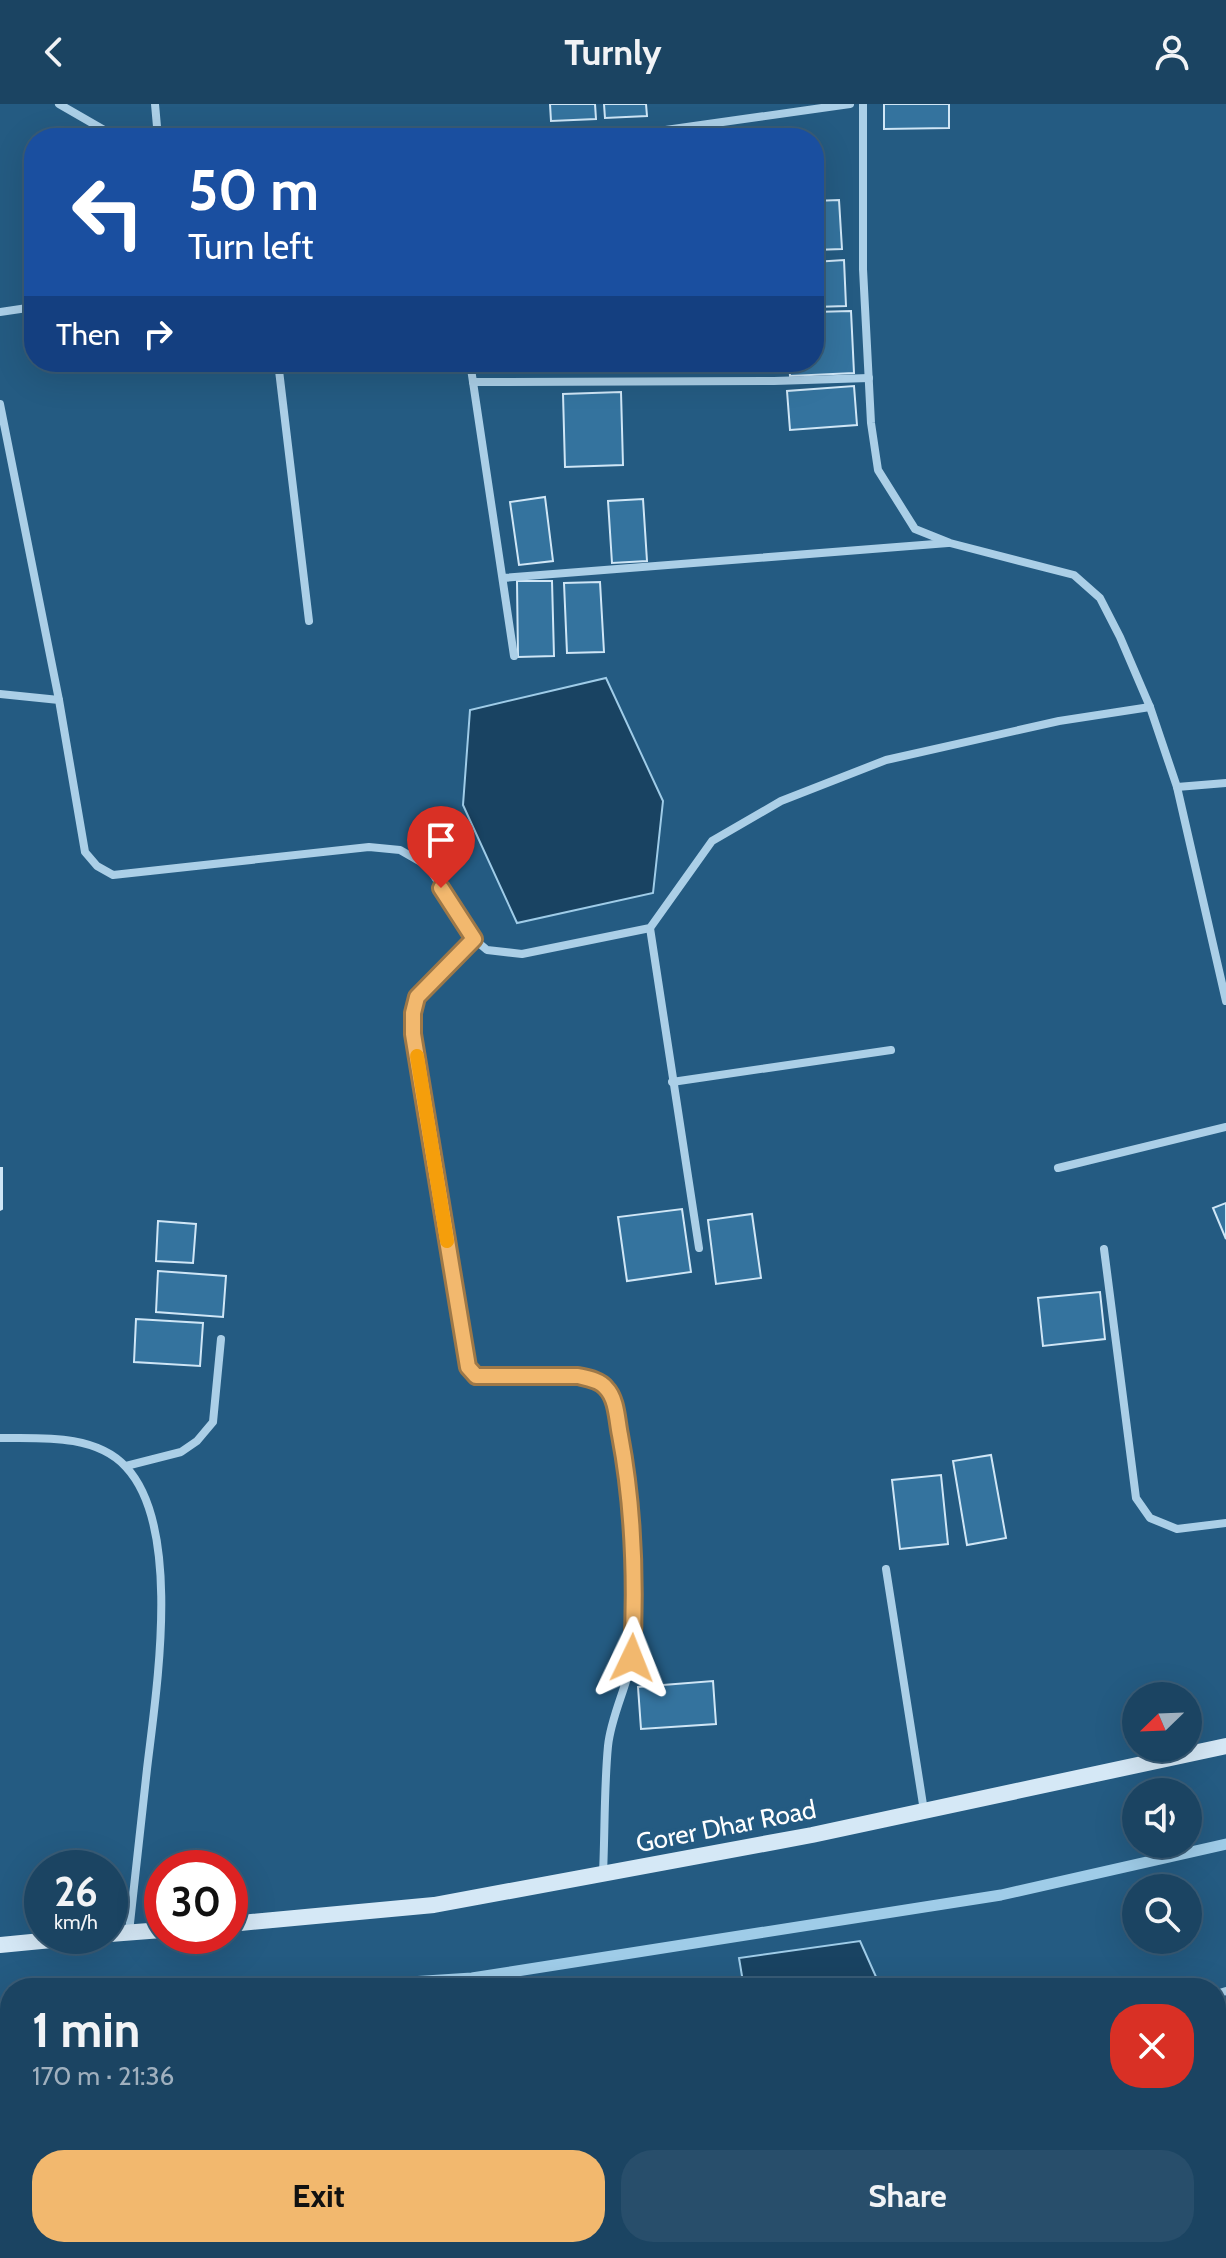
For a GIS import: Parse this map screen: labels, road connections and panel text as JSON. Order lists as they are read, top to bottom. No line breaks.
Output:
{"streets":{"street":["Gorer Dhar Road"]},"north":"bottom left","page":{"header":"Turnly","turn":["50 m","Turn left"],"then":"Then","speed":"26 km/h","limit":"30","heading":["1 min","170 m · 21:36"],"buttons":["Exit","Share"]}}
